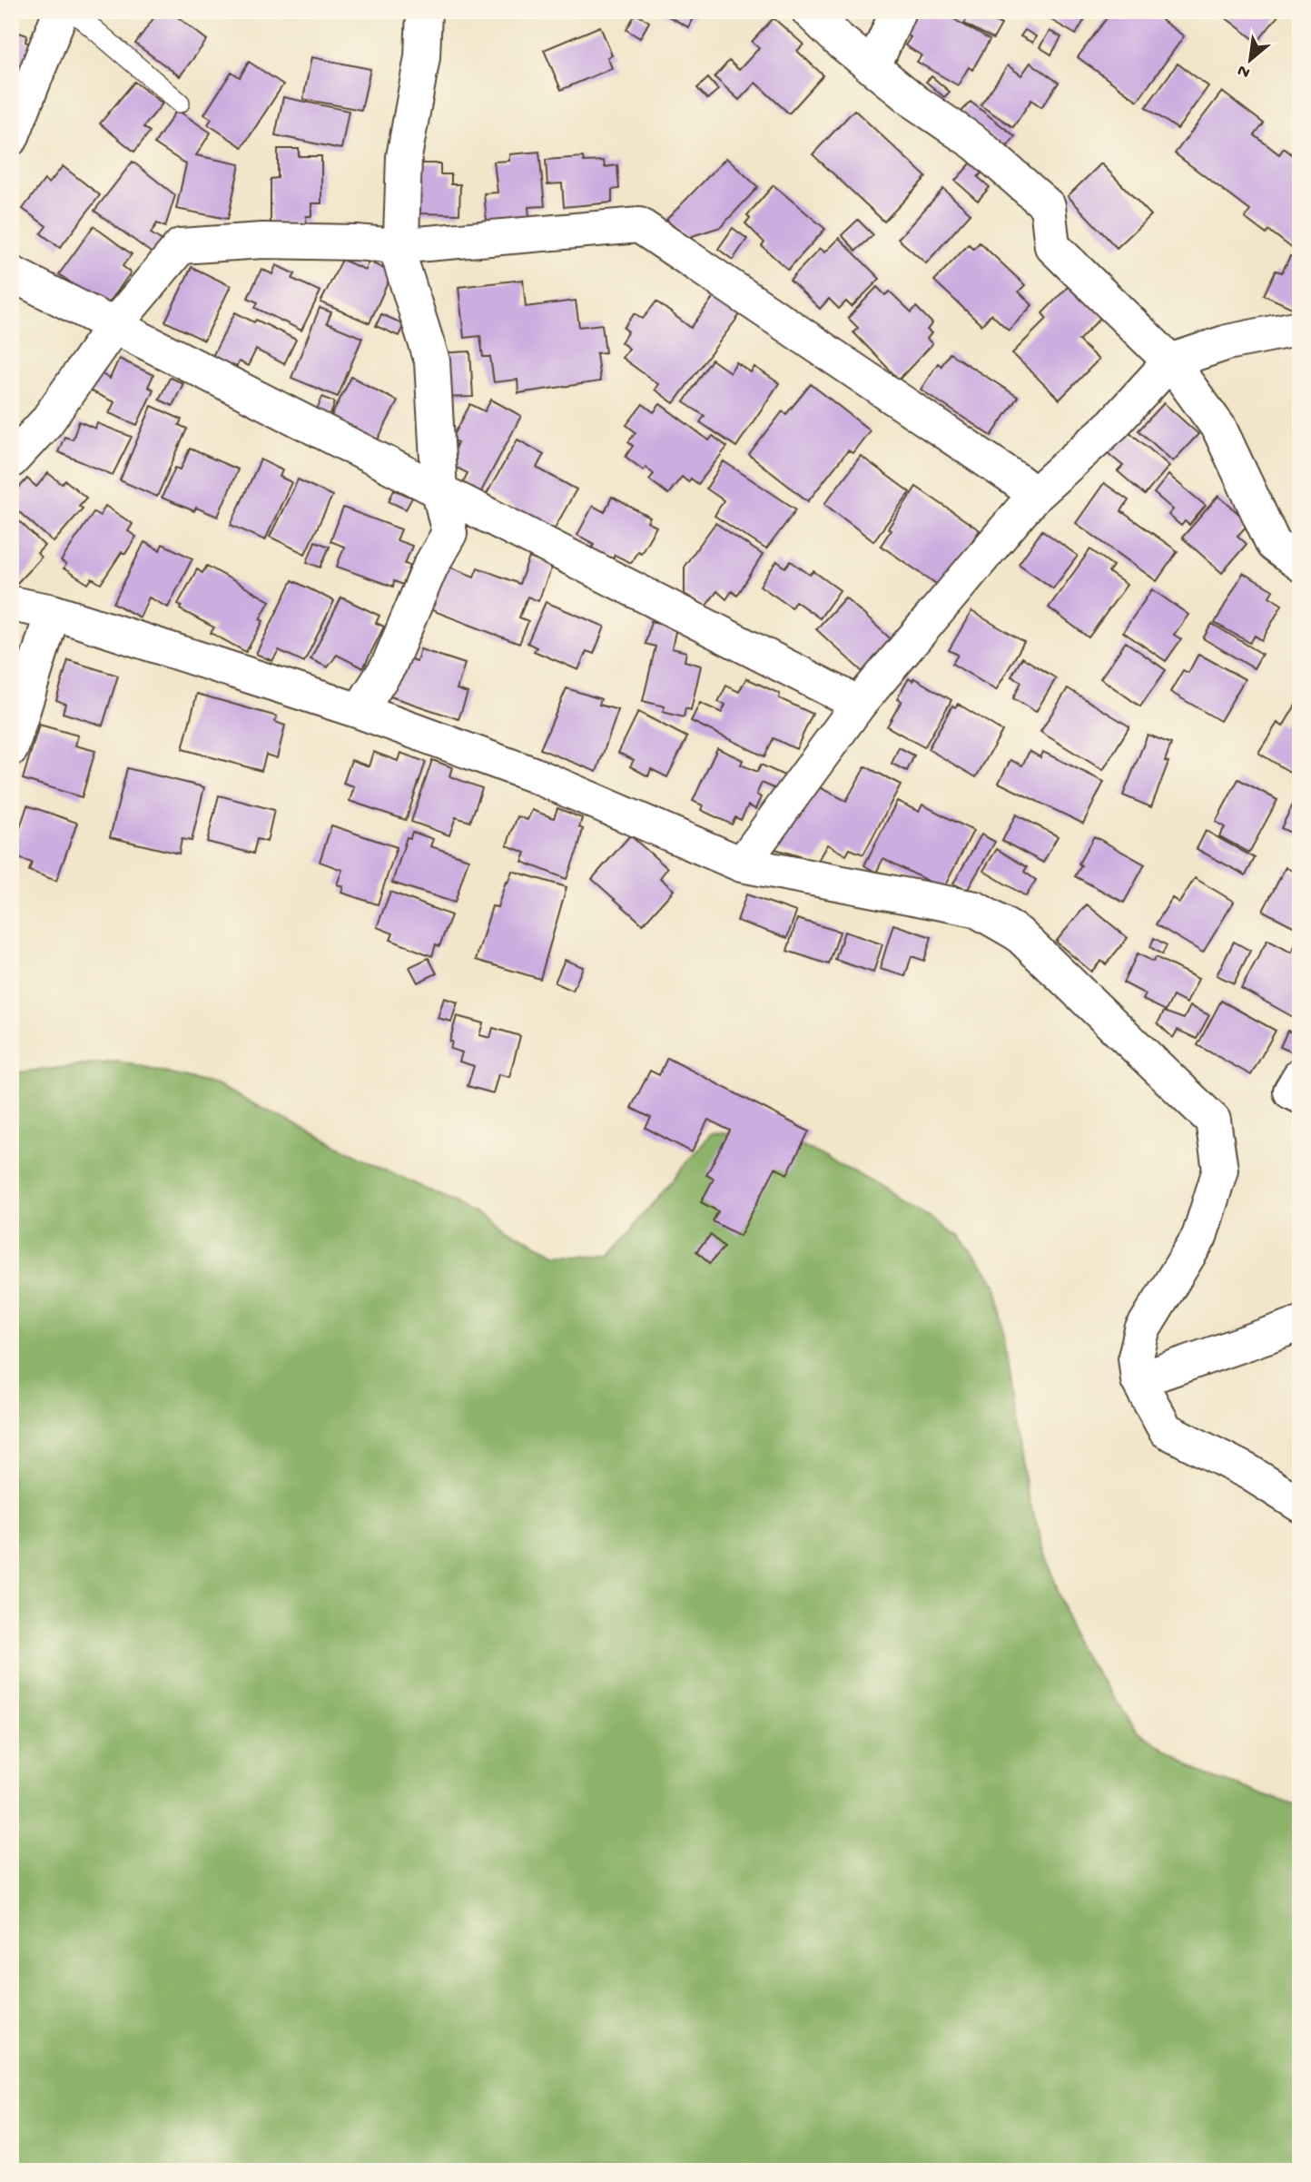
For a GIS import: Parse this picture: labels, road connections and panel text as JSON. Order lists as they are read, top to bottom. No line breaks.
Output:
{"north":"bottom left"}
